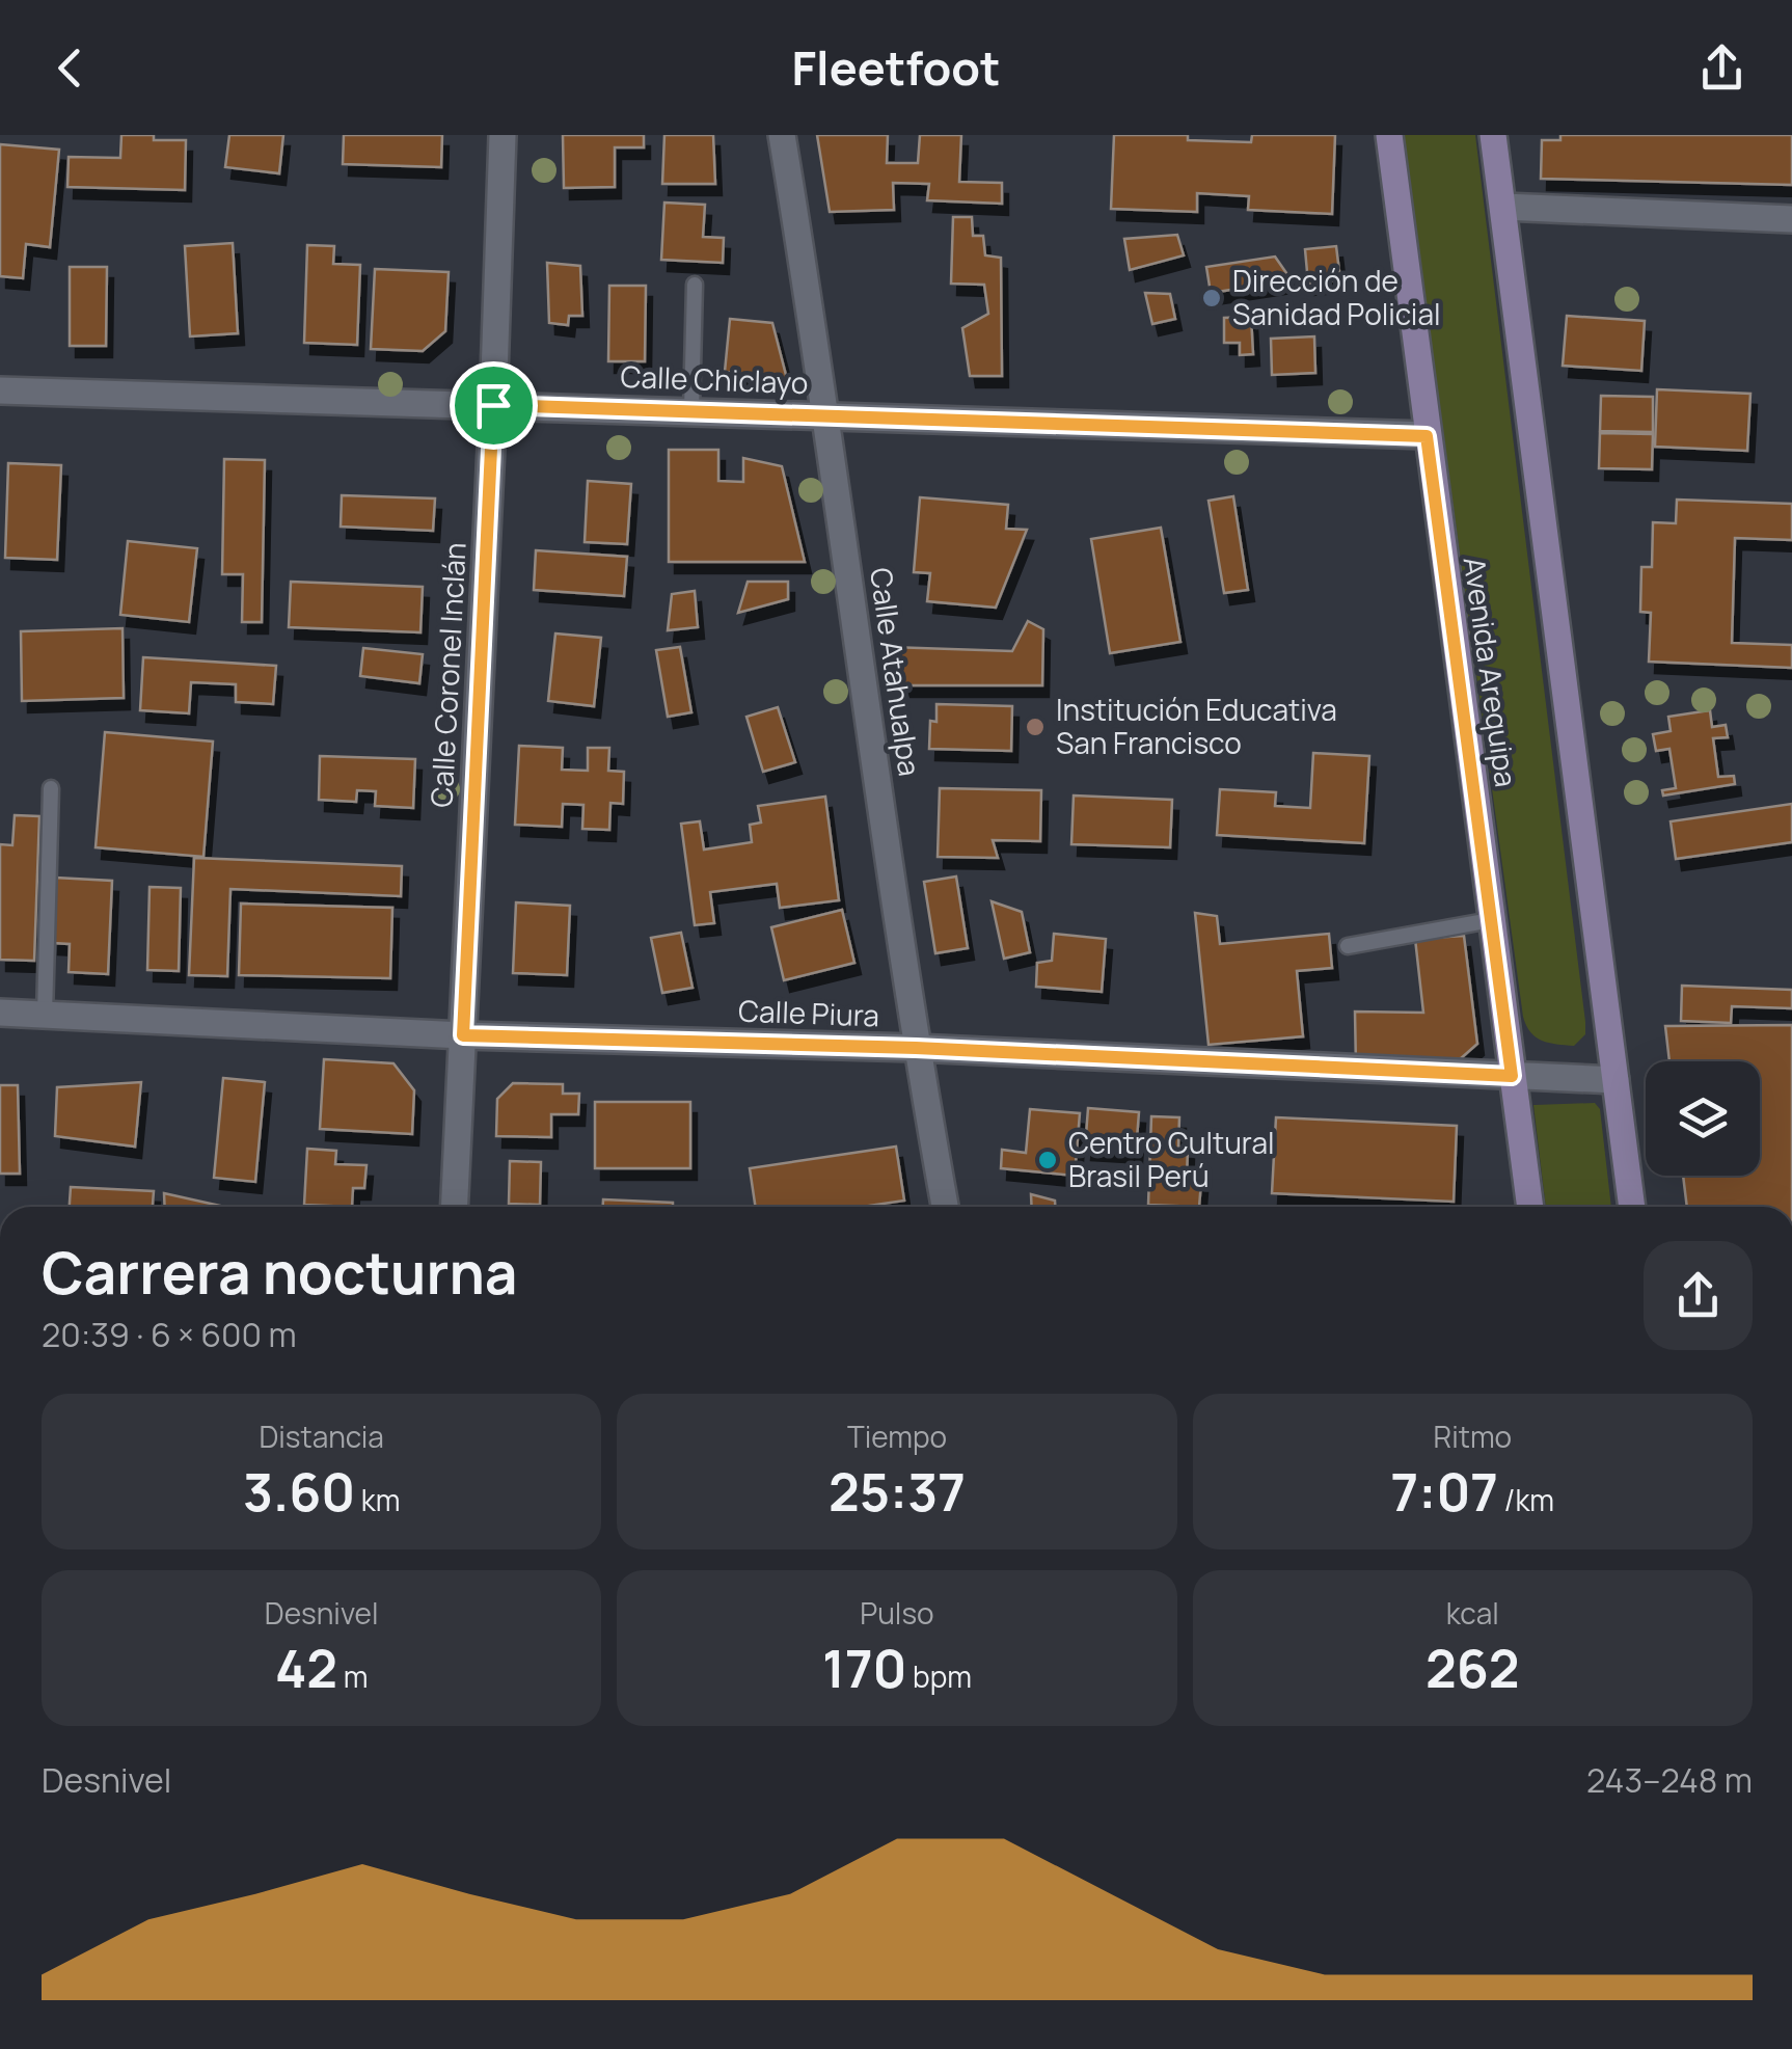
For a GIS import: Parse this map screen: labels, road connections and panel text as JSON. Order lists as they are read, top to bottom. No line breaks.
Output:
{"streets":{"main road":["Avenida Arequipa"],"street":["Calle Chiclayo","Calle Atahualpa","Calle Coronel Inclán","Calle Piura"]},"crossings":[["Calle Chiclayo","Calle Atahualpa"],["Calle Chiclayo","Avenida Arequipa"],["Calle Chiclayo","Calle Coronel Inclán"],["Calle Atahualpa","Calle Piura"],["Avenida Arequipa","Calle Piura"],["Calle Coronel Inclán","Calle Piura"]],"places":["Dirección de Sanidad Policial","Institución Educativa San Francisco","Centro Cultural Brasil Perú"],"page":{"header":"Fleetfoot","heading":["Carrera nocturna","20:39 · 6 × 600 m"],"stats":[["Distancia","3.60 km"],["Tiempo","25:37"],["Ritmo","7:07 /km"],["Desnivel","42 m"],["Pulso","170 bpm"],["kcal","262"]],"chart":["Desnivel","243–248 m"]}}
